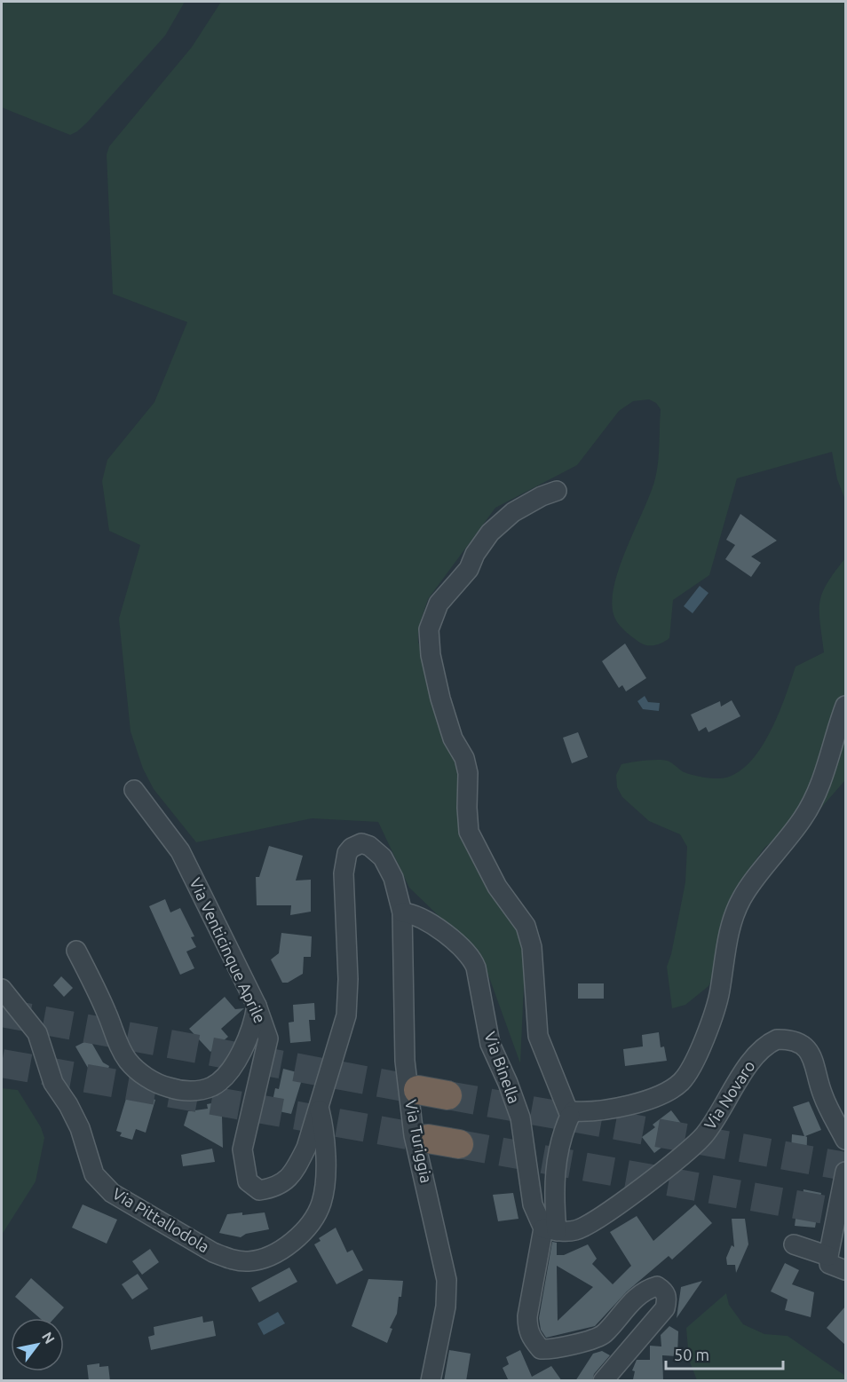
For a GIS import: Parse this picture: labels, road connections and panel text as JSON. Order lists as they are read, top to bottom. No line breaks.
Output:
{"streets":{"street":["Via Venticinque Aprile","Via Binella","Via Novaro","Via Turiggia","Via Pittallodola"]},"crossings":[["Via Venticinque Aprile","Via Binella"],["Via Venticinque Aprile","Via Turiggia"],["Via Venticinque Aprile","Via Pittallodola"],["Via Binella","Via Novaro"],["Via Binella","Via Turiggia"]],"scale_bar":"50 m","north":"top right"}
